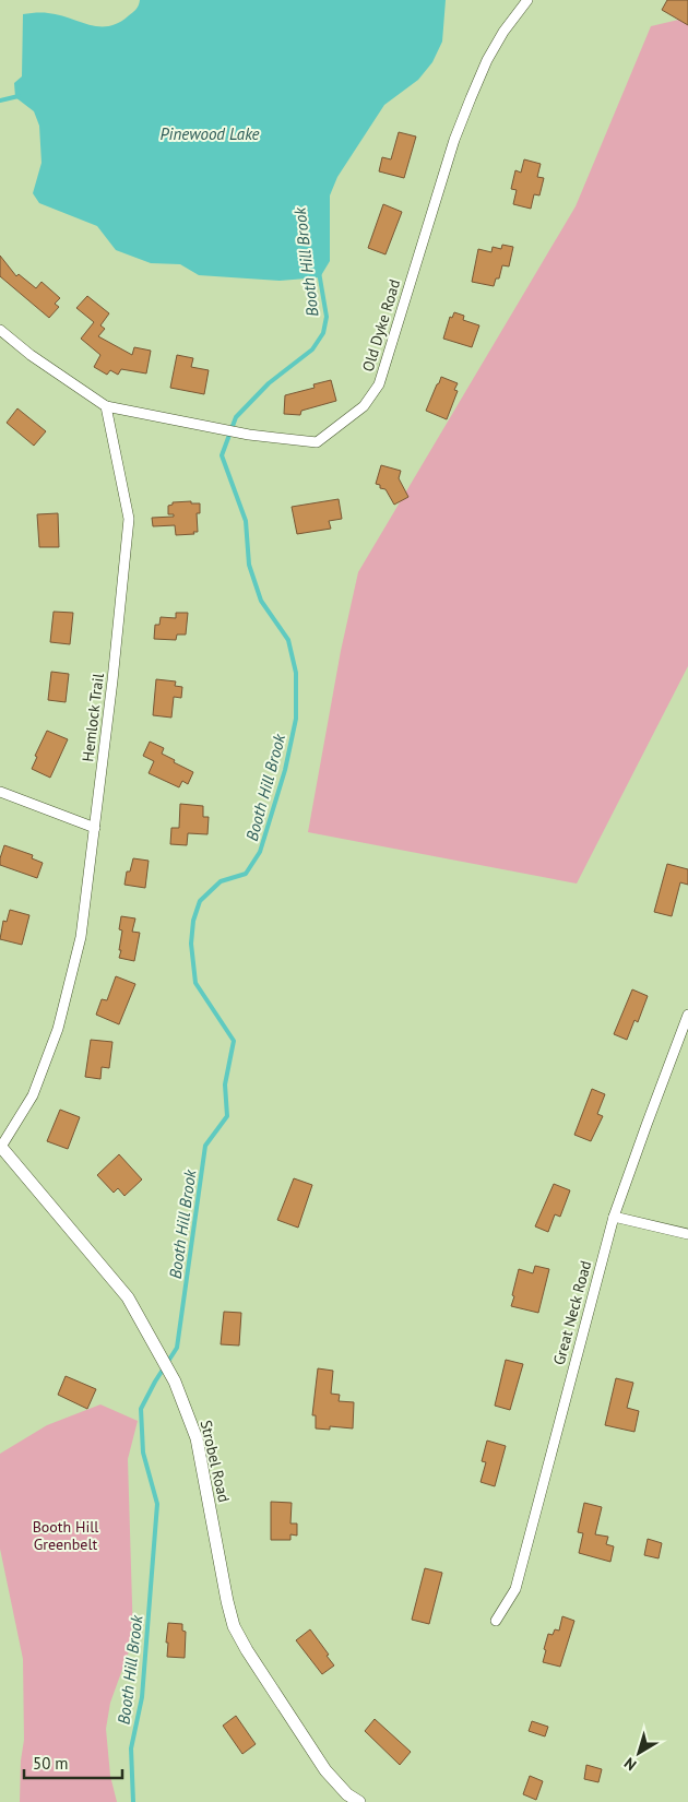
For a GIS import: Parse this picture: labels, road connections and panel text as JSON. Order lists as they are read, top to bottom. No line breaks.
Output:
{"streets":{"street":["Old Dyke Road","Hemlock Trail","Great Neck Road","Strobel Road"]},"crossings":[["Old Dyke Road","Hemlock Trail"],["Hemlock Trail","Strobel Road"]],"water":["Pinewood Lake","Booth Hill Brook"],"parks":["Booth Hill Greenbelt"],"scale_bar":"50 m","north":"bottom left"}
